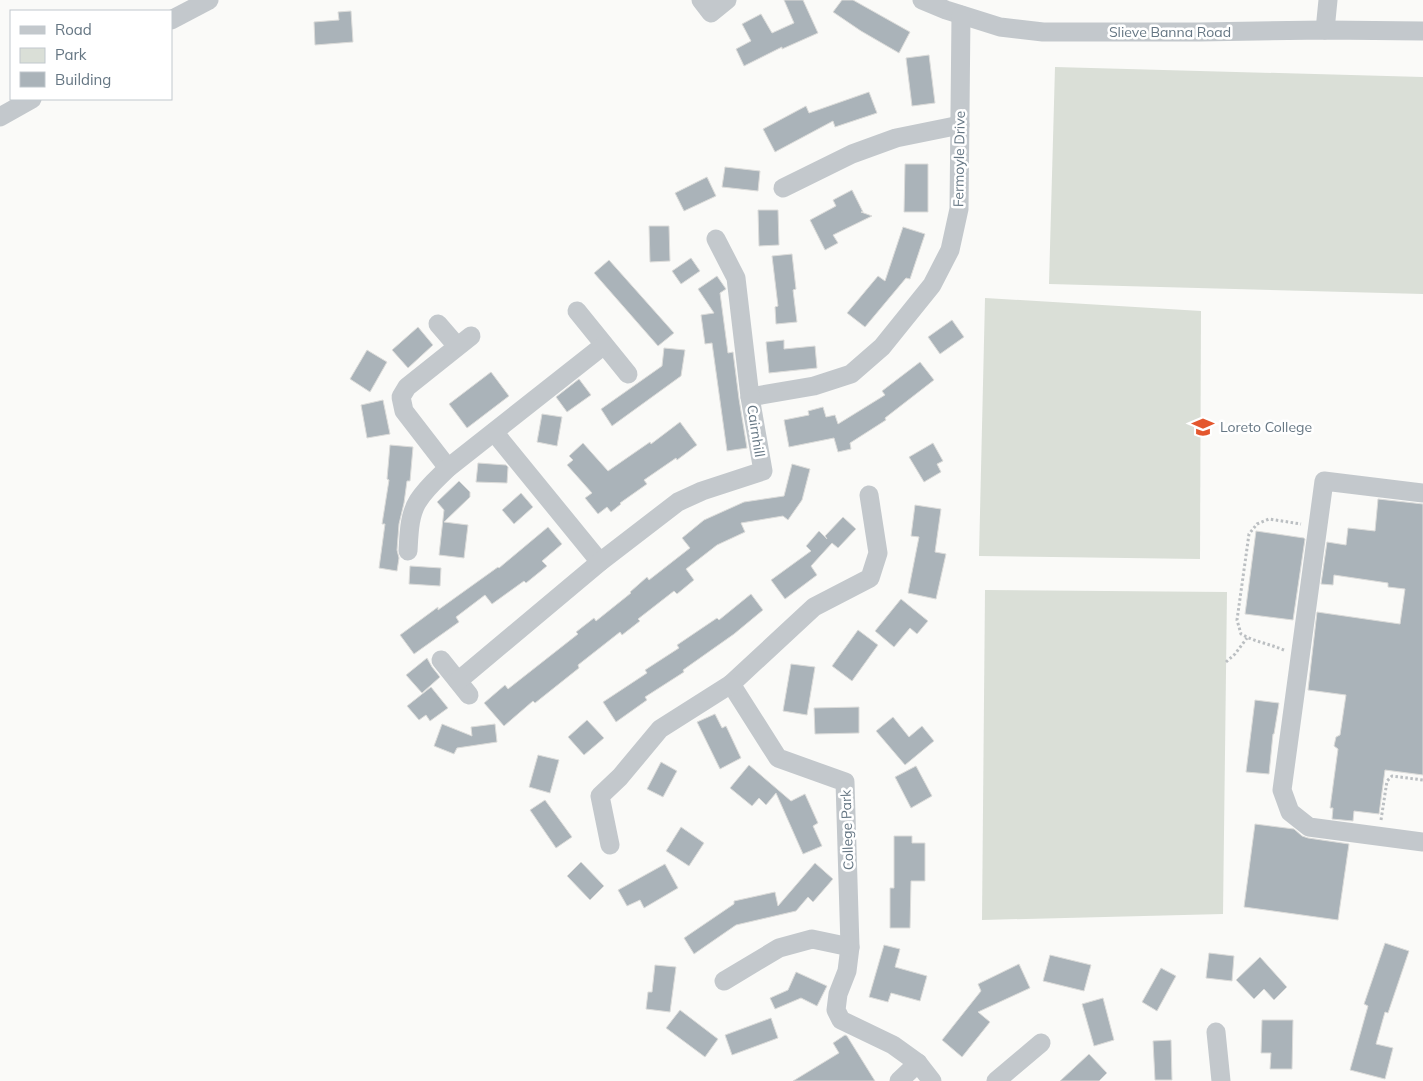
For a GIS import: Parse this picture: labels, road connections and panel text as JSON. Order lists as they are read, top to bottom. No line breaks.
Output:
{"streets":{"street":["Slieve Banna Road","Fermoyle Drive","Cairnhill","College Park"]},"crossings":[["Slieve Banna Road","Fermoyle Drive"],["Fermoyle Drive","Cairnhill"]],"places":{"school or university":["Loreto College"]},"legend":["Road","Park","Building"]}
